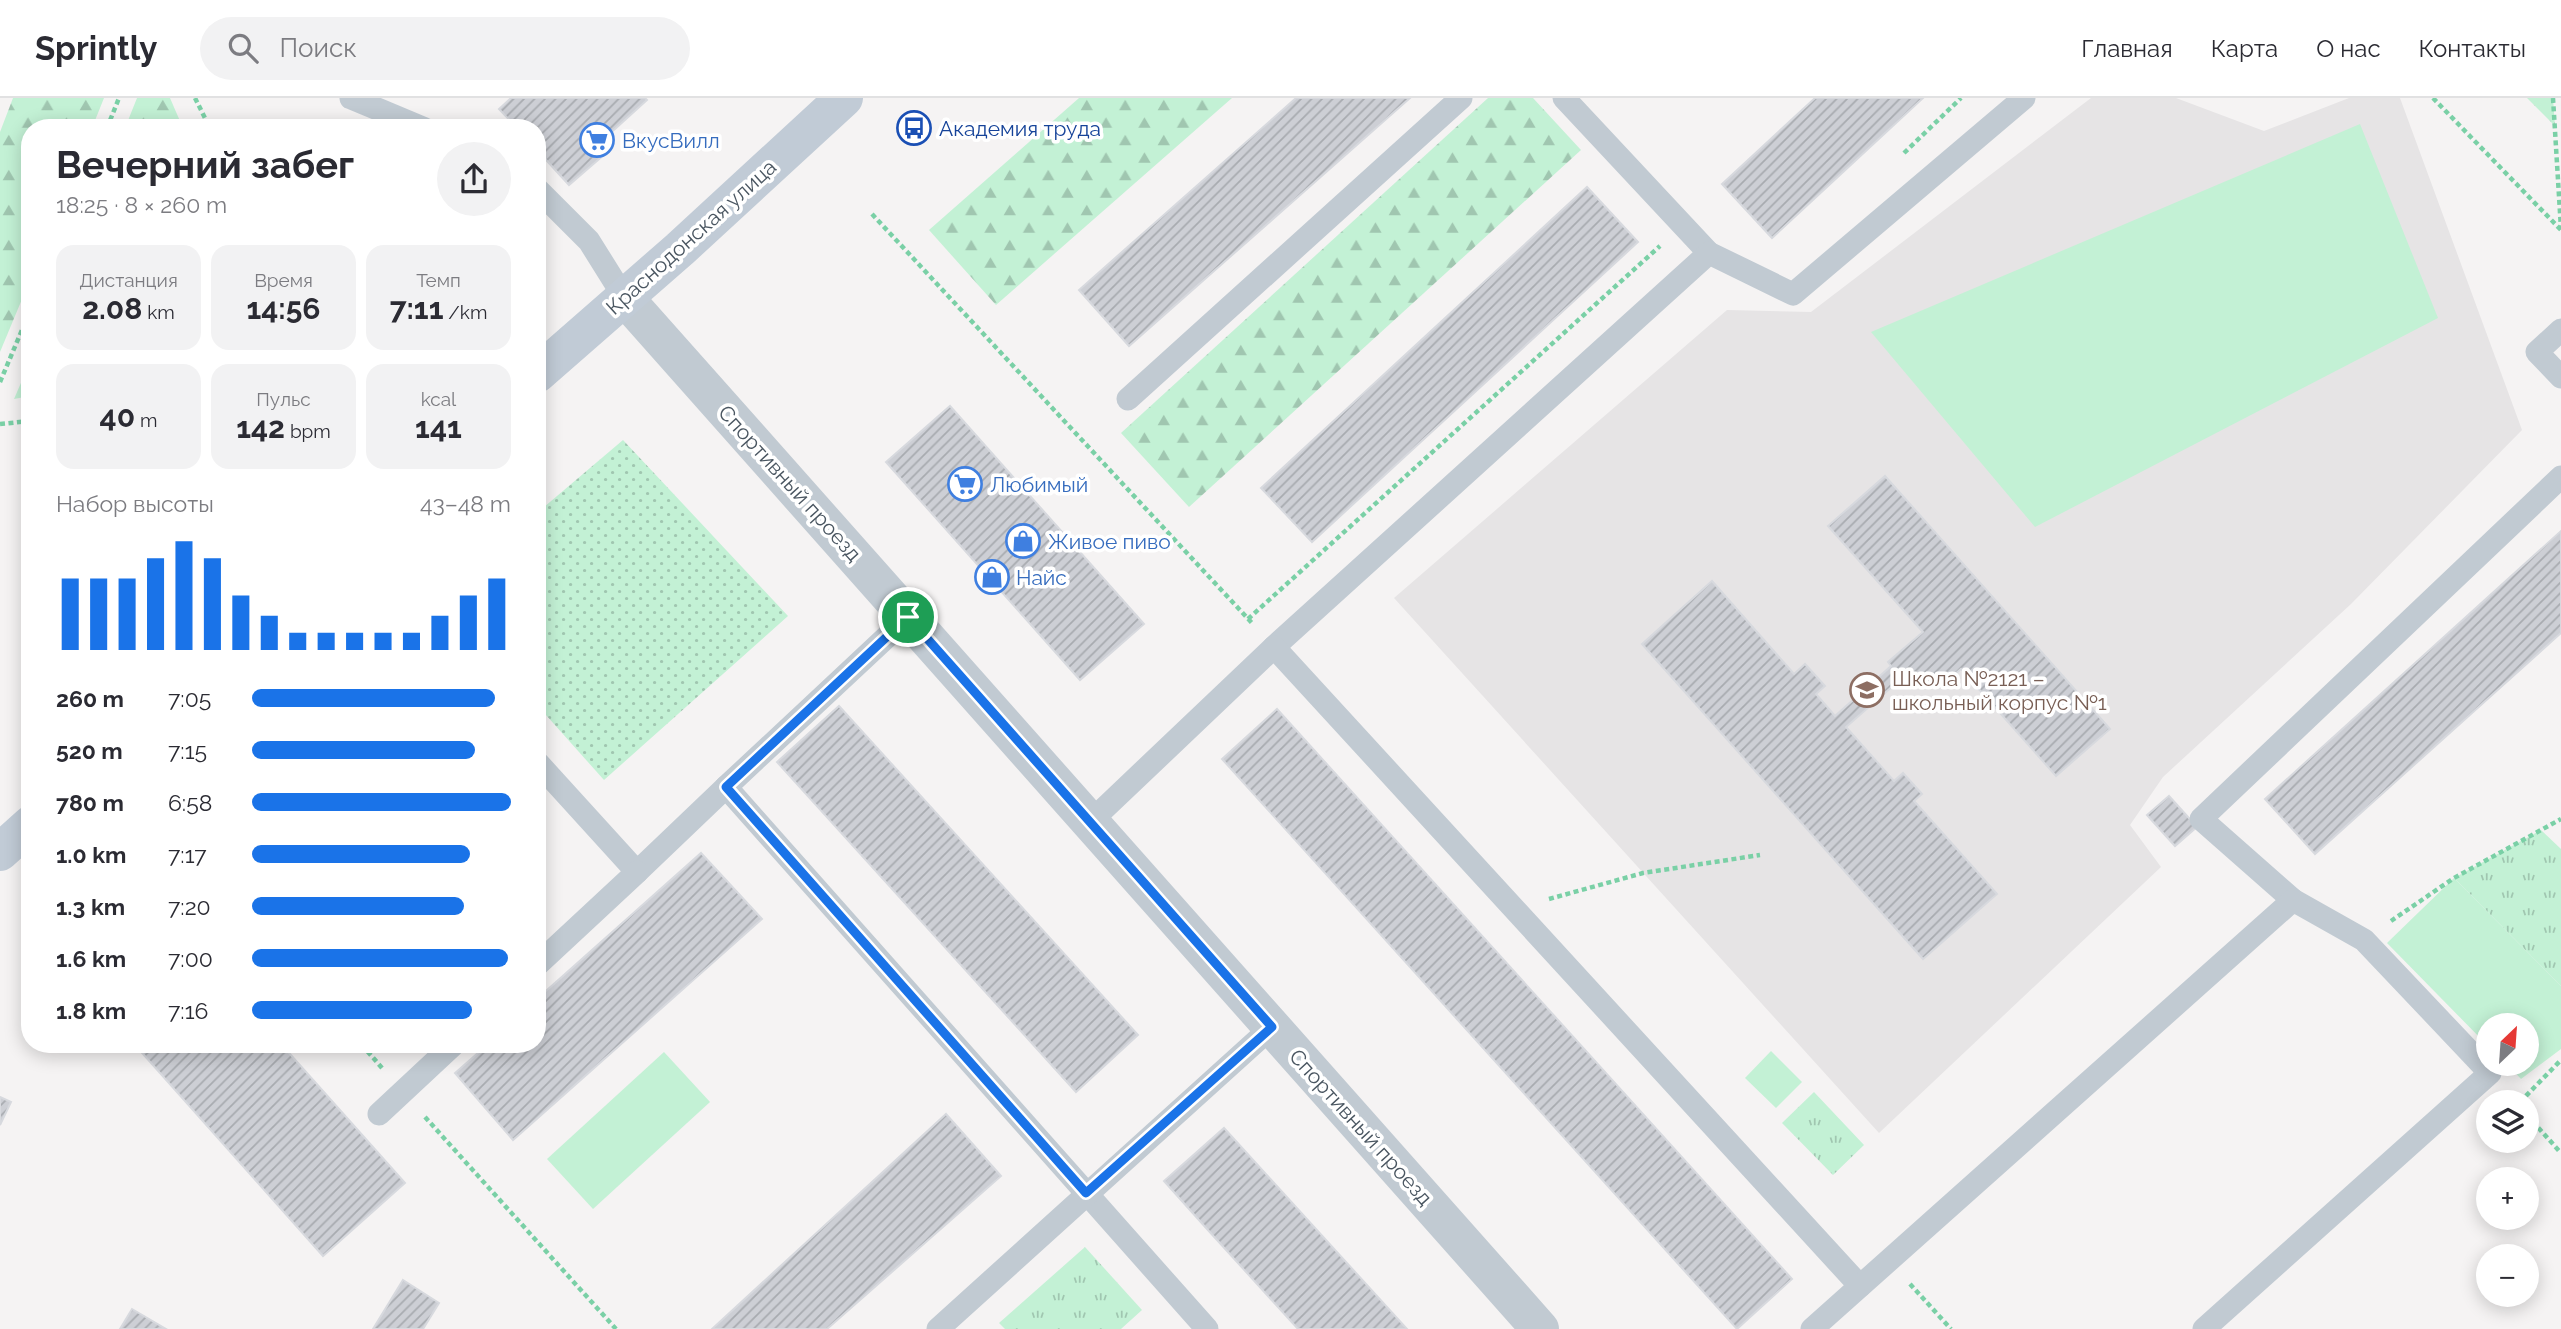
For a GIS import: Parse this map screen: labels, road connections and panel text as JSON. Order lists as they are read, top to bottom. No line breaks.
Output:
{"streets":{"main road":["Краснодонская улица"],"street":["Спортивный проезд"]},"crossings":[["Краснодонская улица","Спортивный проезд"]],"places":{"bus stop":["Академия труда"],"supermarket":["ВкусВилл","Любимый"],"shop":["Живое пиво","Найс"],"school or university":["Школа №2121 – школьный корпус №1"]},"north":"top right","page":{"header":"Sprintly","search":"Поиск","nav":["Главная","Карта","О нас","Контакты"],"heading":["Вечерний забег","18:25 · 8 × 260 m"],"stats":[["Дистанция","2.08 km"],["Время","14:56"],["Темп","7:11 /km"],["40 m"],["Пульс","142 bpm"],["kcal","141"]],"chart":["Набор высоты","43–48 m"],"list":[{"name":"260 m","note":"7:05"},{"name":"520 m","note":"7:15"},{"name":"780 m","note":"6:58"},{"name":"1.0 km","note":"7:17"},{"name":"1.3 km","note":"7:20"},{"name":"1.6 km","note":"7:00"},{"name":"1.8 km","note":"7:16"}],"map_buttons":["+","−"]}}
